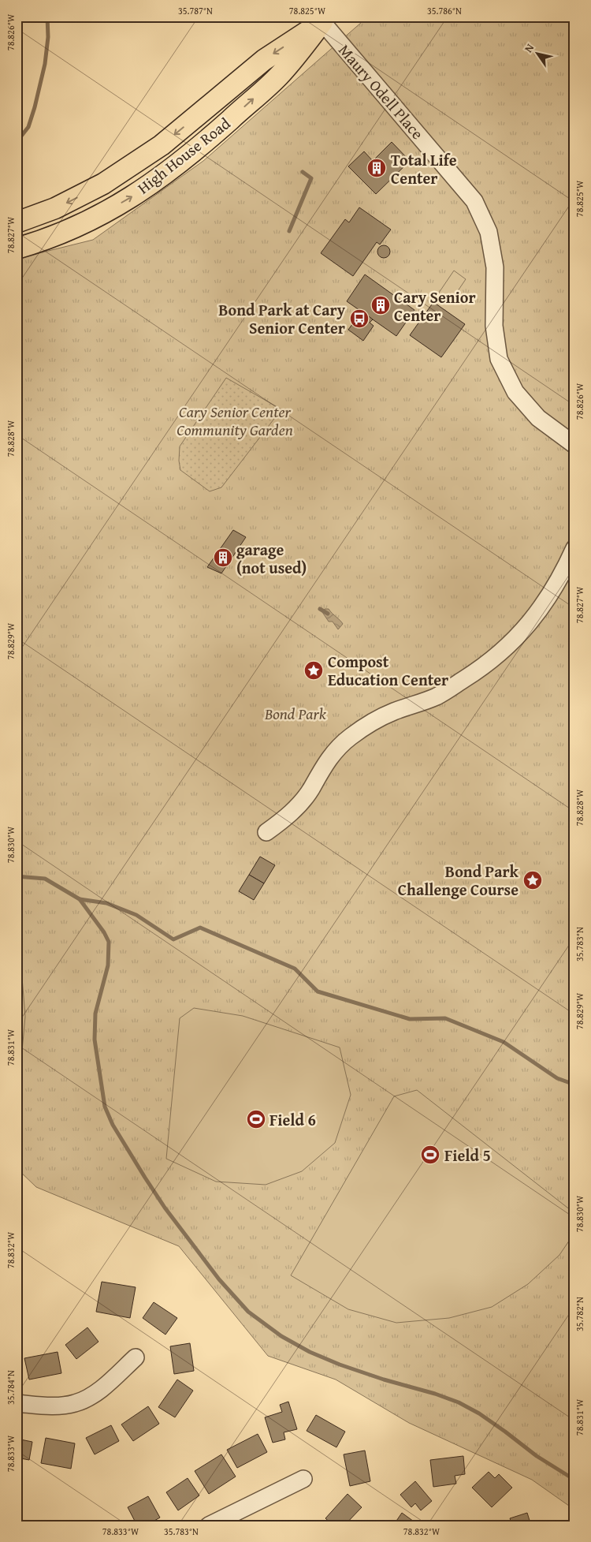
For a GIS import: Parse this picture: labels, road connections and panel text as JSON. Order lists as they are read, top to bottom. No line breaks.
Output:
{"streets":{"main road":["High House Road"],"street":["Maury Odell Place"]},"crossings":[["Maury Odell Place","High House Road"]],"parks":["Cary Senior Center Community Garden","Bond Park"],"places":{"building":["Total Life Center","Cary Senior Center","garage (not used)"],"bus stop":["Bond Park at Cary Senior Center"],"place":["Compost Education Center","Bond Park Challenge Course"],"sports":["Field 6","Field 5"]},"north":"top left","coordinates":["35.787°N","78.825°W","35.786°N","78.826°W","78.827°W","78.828°W","78.829°W","78.830°W","35.783°N","78.831°W","78.832°W","35.782°N","35.784°N","78.833°W"]}
